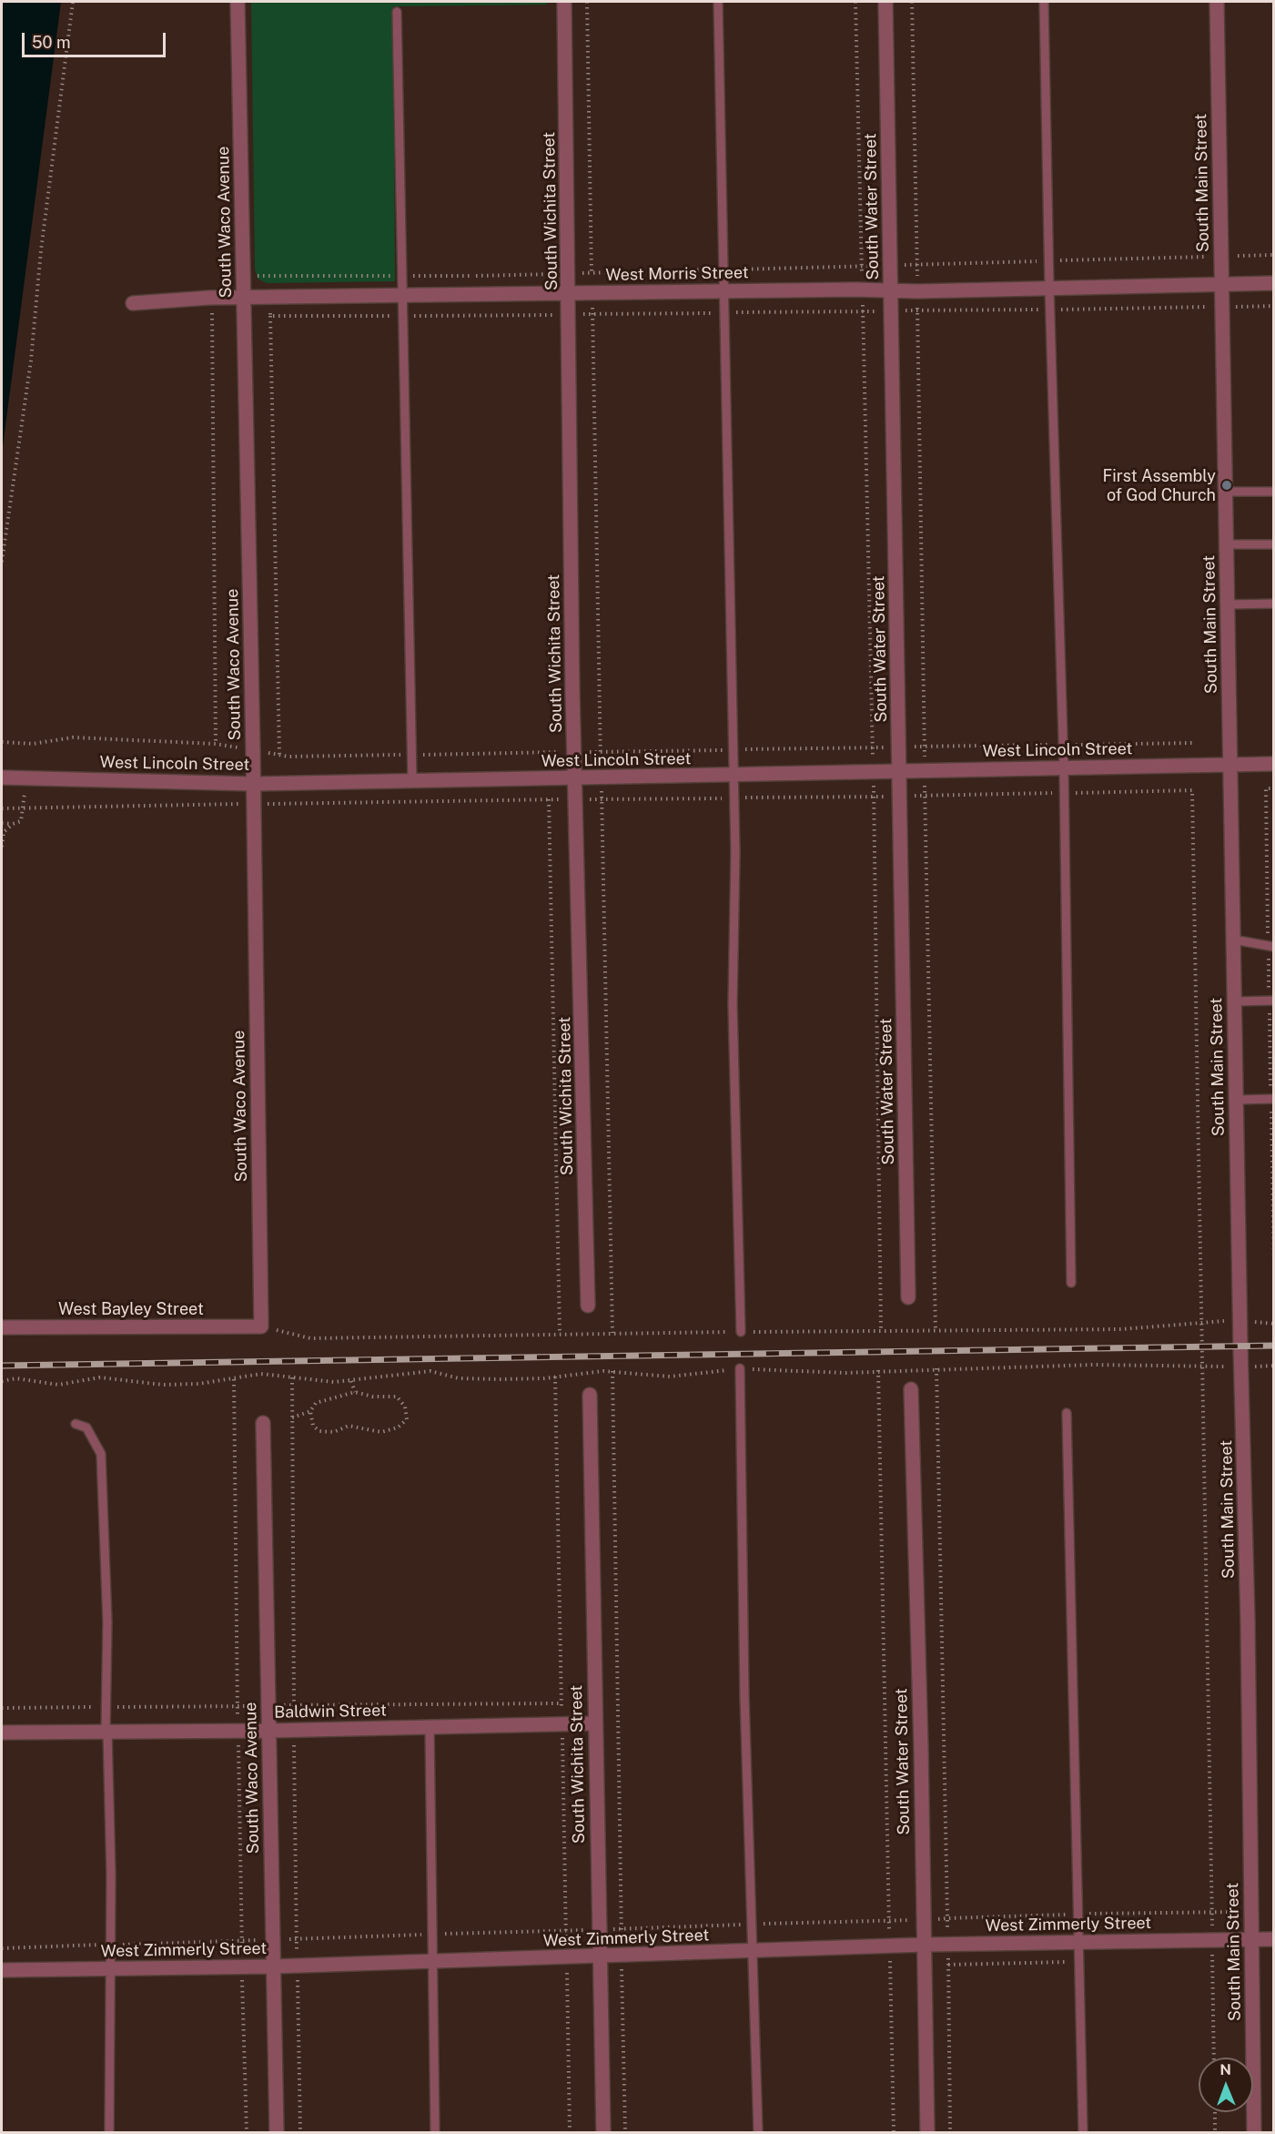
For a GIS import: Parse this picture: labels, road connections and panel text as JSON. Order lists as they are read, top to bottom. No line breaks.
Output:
{"streets":{"street":["South Main Street","South Water Street","South Wichita Street","South Waco Avenue","West Morris Street","West Lincoln Street","West Bayley Street","Baldwin Street","West Zimmerly Street"]},"crossings":[["South Main Street","West Morris Street"],["South Main Street","West Lincoln Street"],["South Main Street","West Zimmerly Street"],["South Water Street","West Morris Street"],["South Water Street","West Lincoln Street"],["South Water Street","West Zimmerly Street"],["South Wichita Street","West Morris Street"],["South Wichita Street","West Lincoln Street"],["South Wichita Street","Baldwin Street"],["South Wichita Street","West Zimmerly Street"],["South Waco Avenue","West Morris Street"],["South Waco Avenue","West Lincoln Street"],["South Waco Avenue","West Bayley Street"],["South Waco Avenue","Baldwin Street"],["South Waco Avenue","West Zimmerly Street"]],"places":["First Assembly of God Church"],"scale_bar":"50 m","north":"top"}
